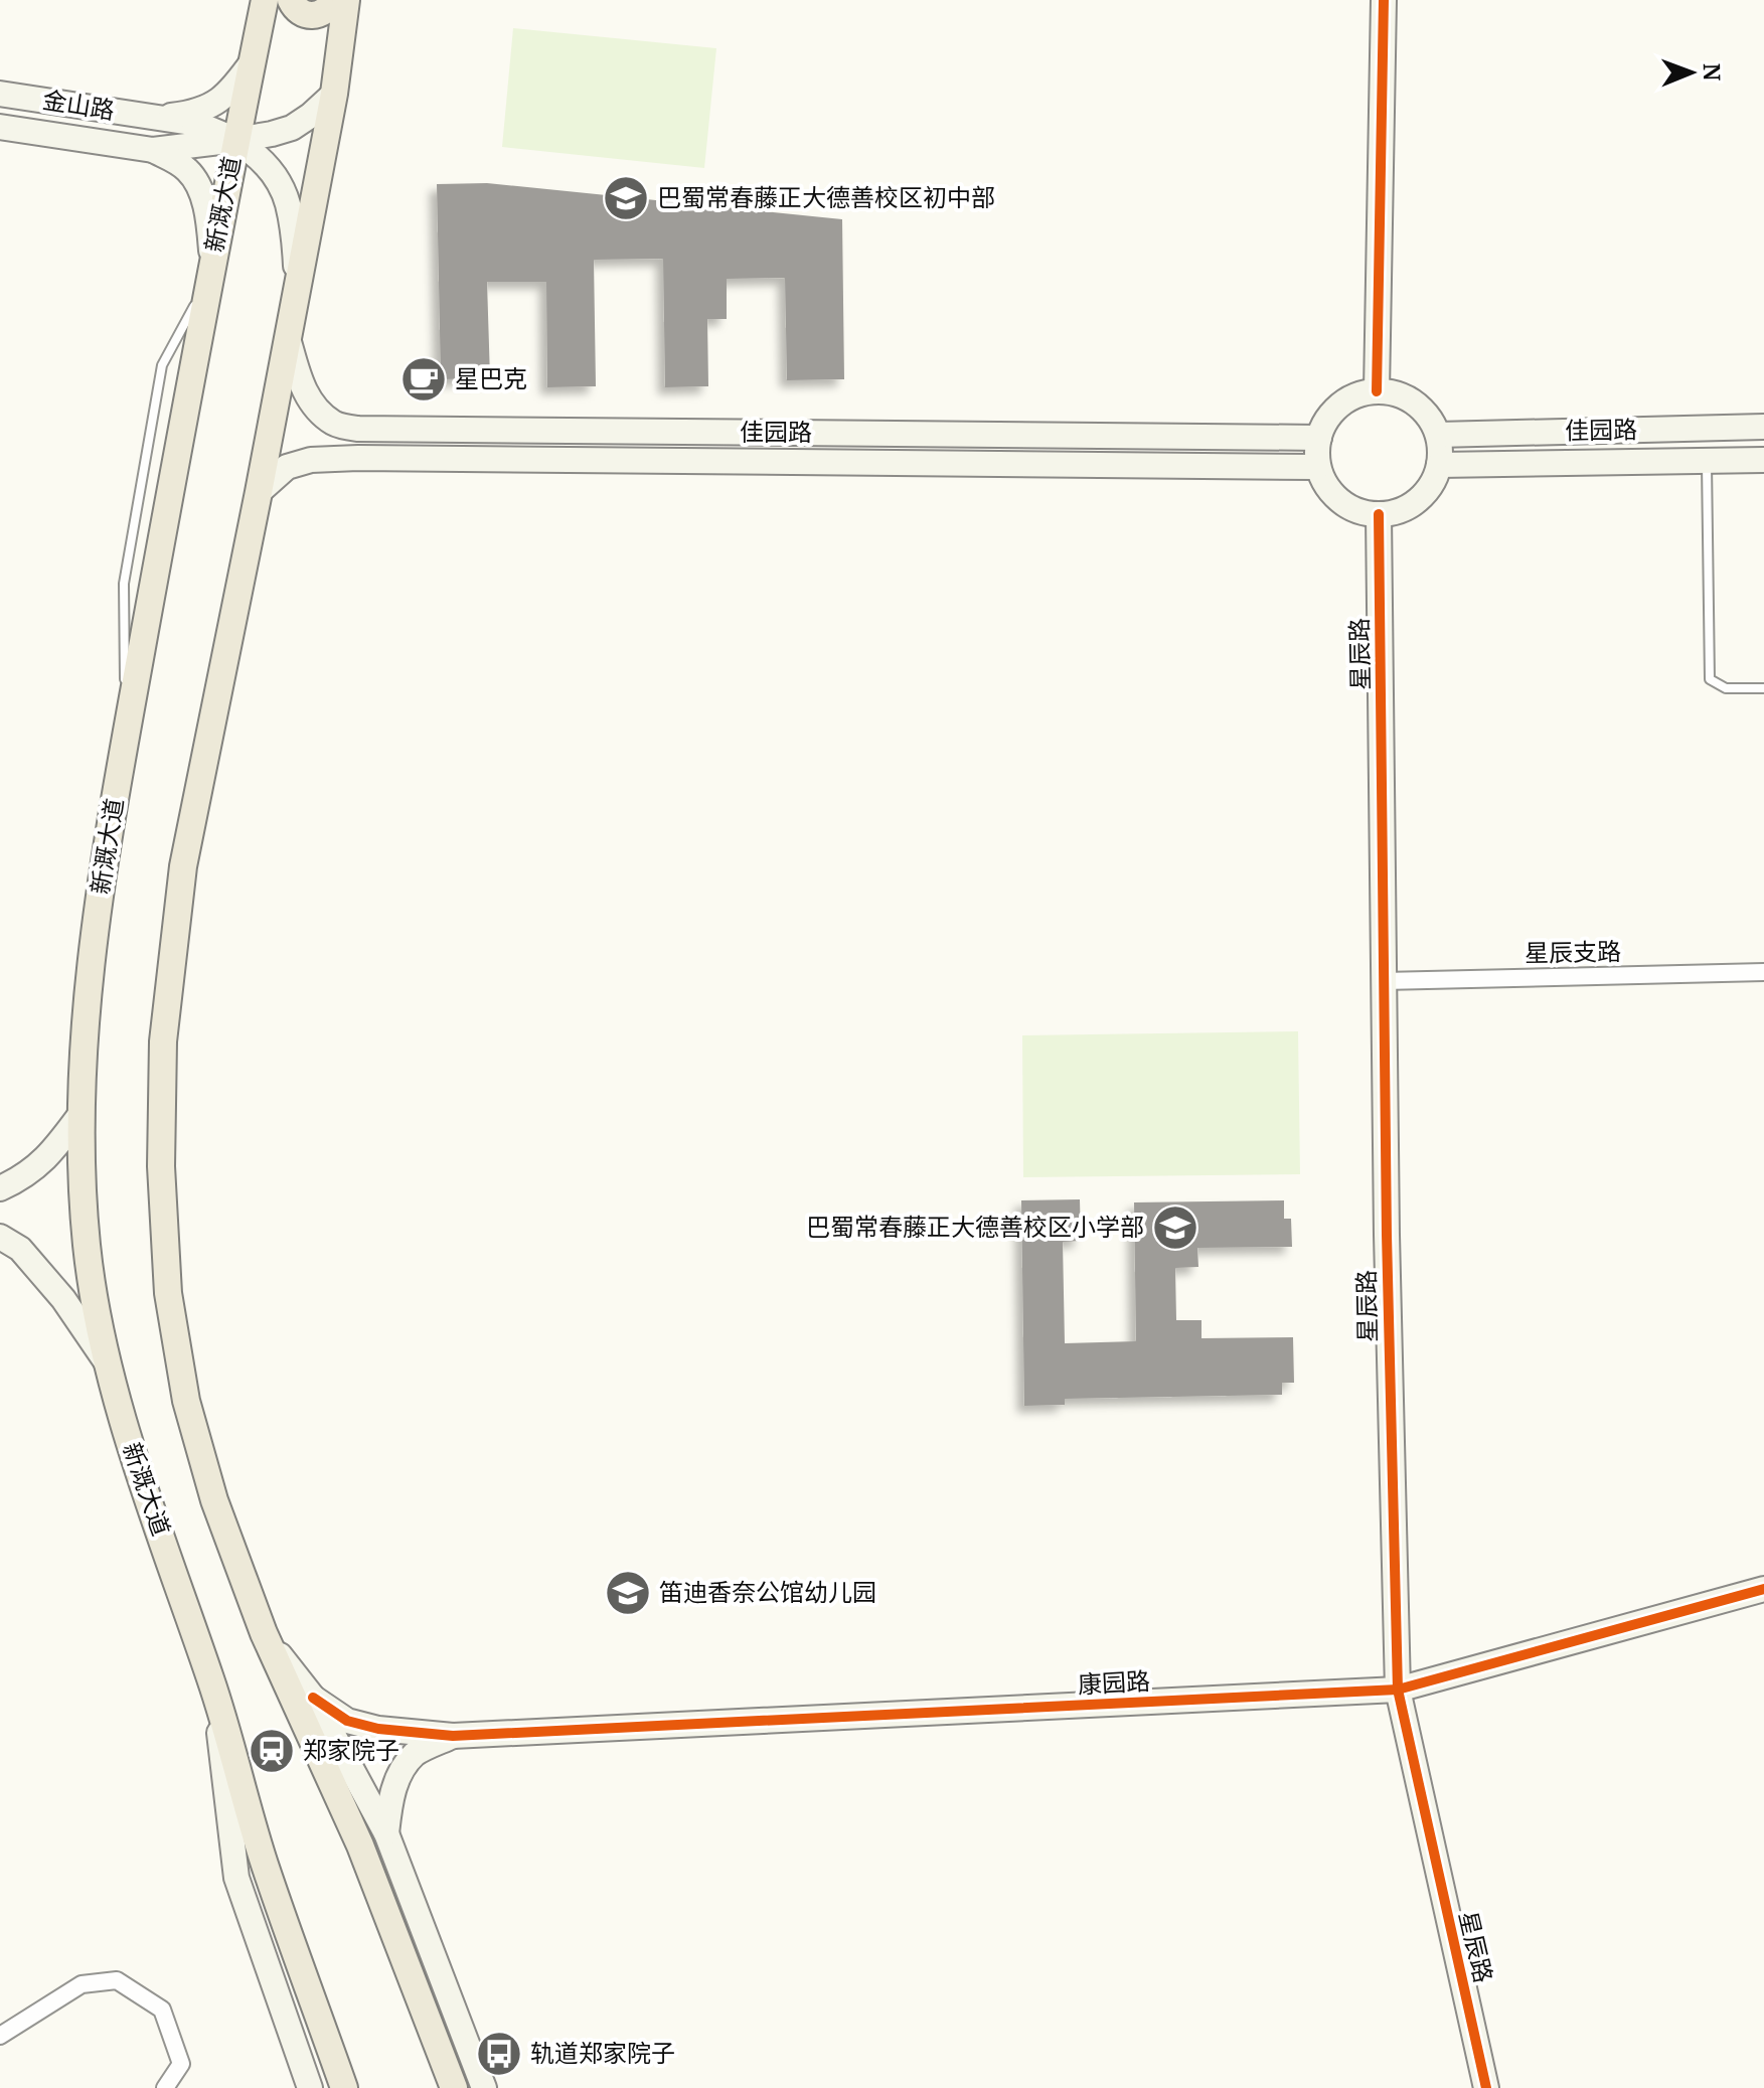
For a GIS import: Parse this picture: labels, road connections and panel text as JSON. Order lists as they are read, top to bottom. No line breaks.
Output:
{"streets":{"main road":["新溉大道"],"street":["金山路","佳园路","星辰路","星辰支路","康园路"]},"crossings":[["佳园路","星辰路"],["星辰路","星辰支路"],["星辰路","康园路"]],"places":{"school or university":["巴蜀常春藤正大德善校区初中部","巴蜀常春藤正大德善校区小学部","笛迪香奈公馆幼儿园"],"cafe":["星巴克"],"station":["郑家院子"],"bus stop":["轨道郑家院子"]},"north":"right"}
